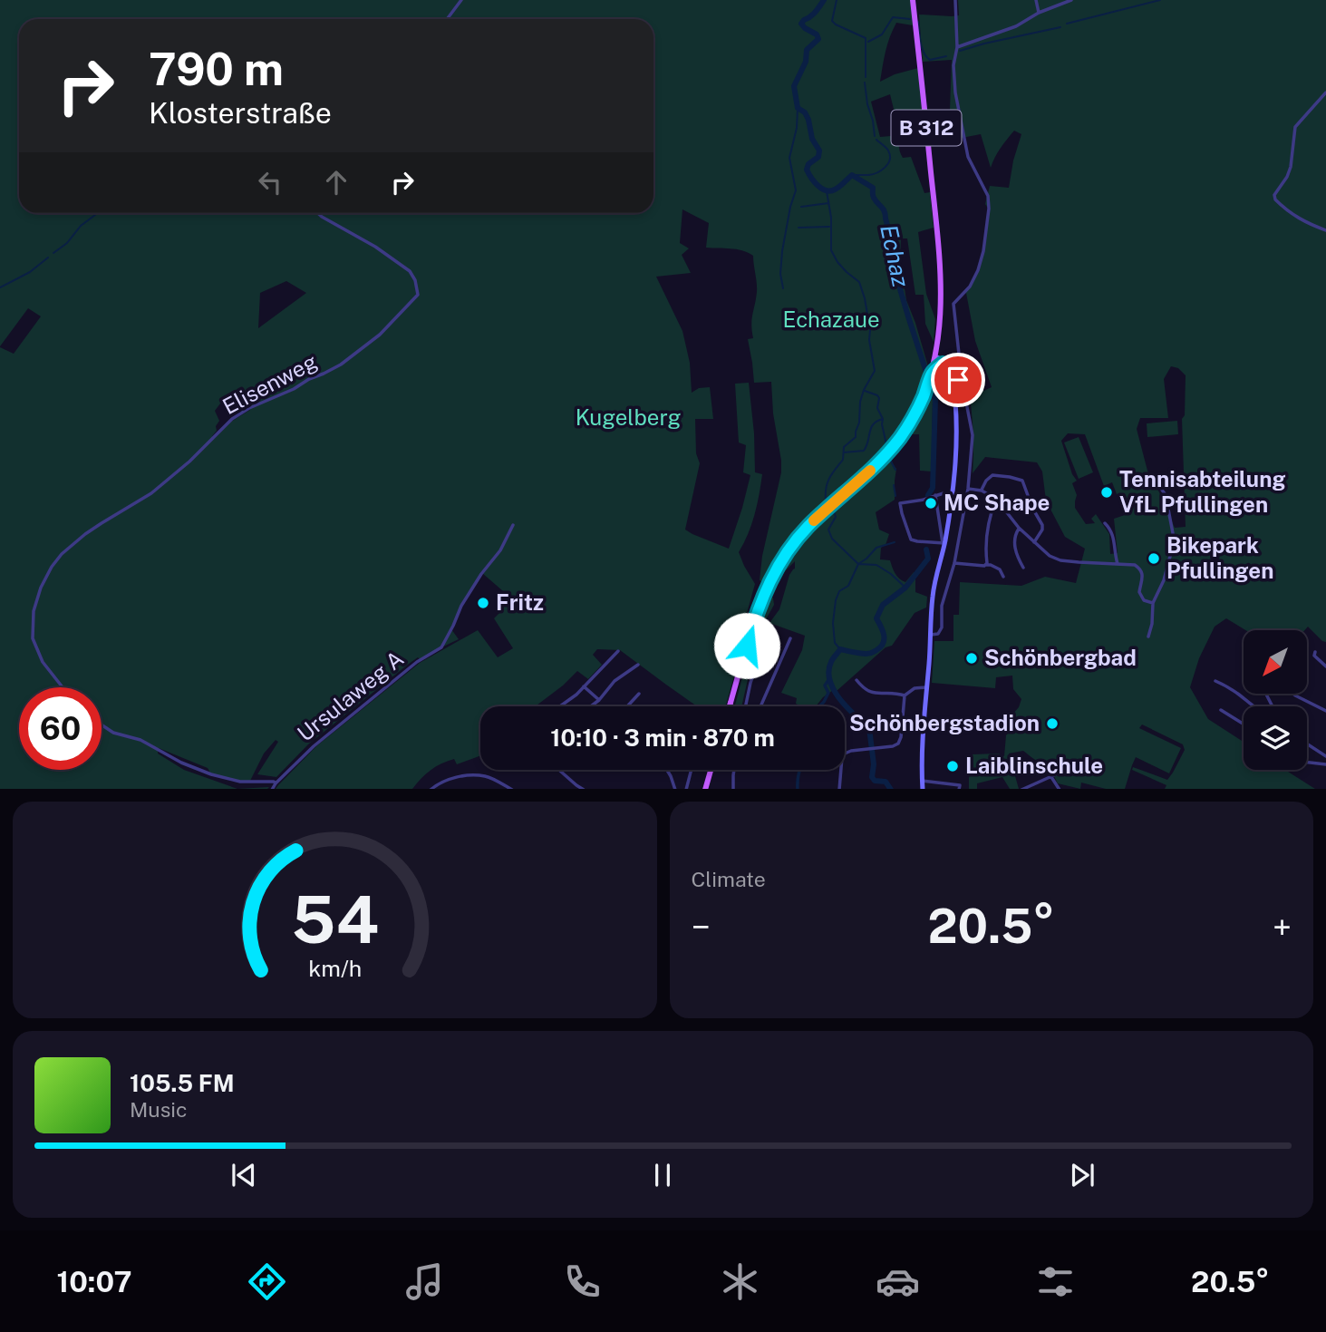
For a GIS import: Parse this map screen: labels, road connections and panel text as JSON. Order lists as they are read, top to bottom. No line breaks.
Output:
{"streets":{"main road":["B 312"],"street":["Elisenweg","Ursulaweg A"]},"water":["Echaz"],"parks":["Echazaue","Kugelberg"],"places":["Tennisabteilung VfL Pfullingen","MC Shape","Bikepark Pfullingen","Fritz","Schönbergbad","Schönbergstadion","Laiblinschule"],"north":"bottom left","page":{"turn":["790 m","Klosterstraße"],"limit":"60","trip":"10:10 · 3 min · 870 m","tile":"Climate","heat":["−","20.5°","+"],"song":["105.5 FM","Music"],"tabs":["10:07","20.5°"],"gauge":["54","km/h"]}}
